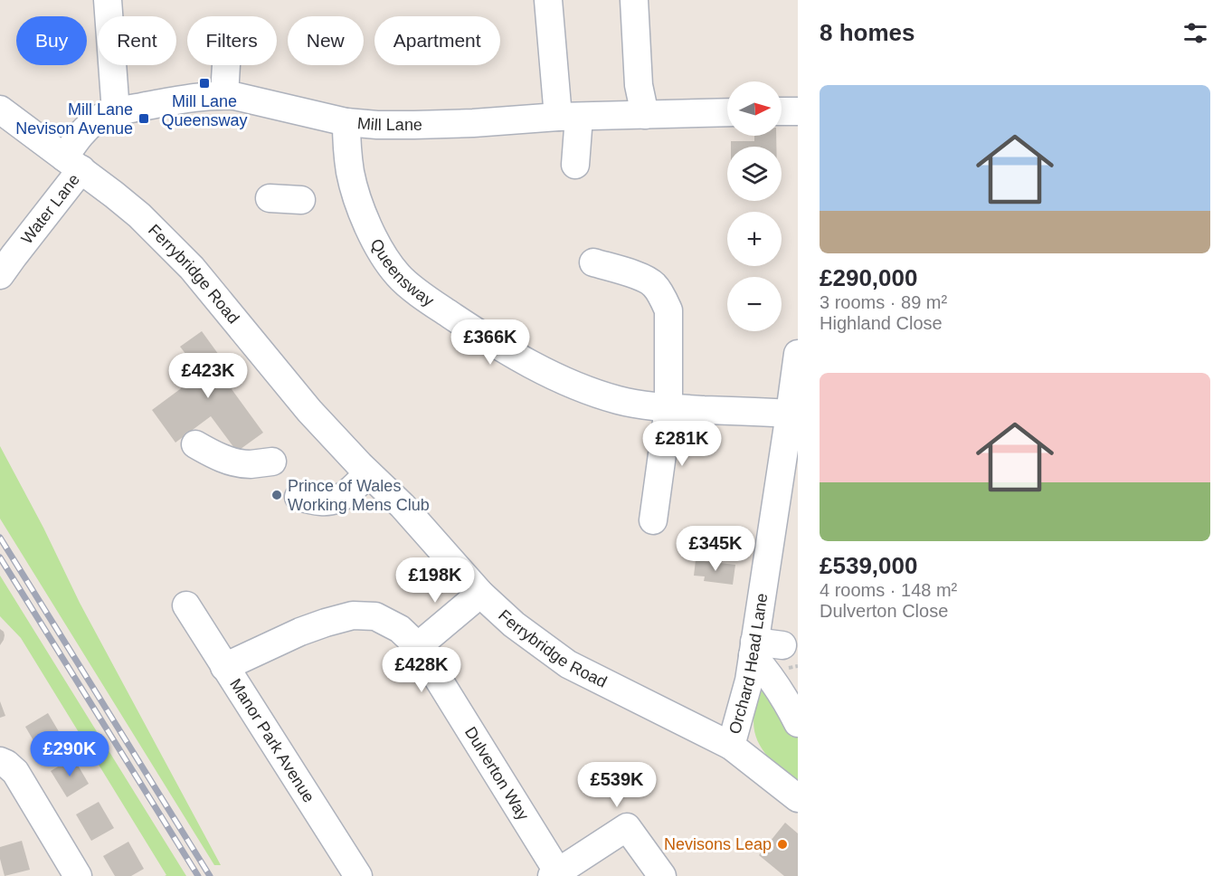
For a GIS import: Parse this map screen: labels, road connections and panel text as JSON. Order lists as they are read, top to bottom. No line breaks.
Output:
{"streets":{"street":["Mill Lane","Water Lane","Queensway","Ferrybridge Road","Orchard Head Lane","Manor Park Avenue","Dulverton Way"]},"crossings":[["Mill Lane","Water Lane"],["Mill Lane","Queensway"],["Mill Lane","Ferrybridge Road"],["Water Lane","Ferrybridge Road"],["Queensway","Orchard Head Lane"],["Ferrybridge Road","Orchard Head Lane"],["Manor Park Avenue","Dulverton Way"]],"places":{"transit":["Mill Lane Queensway","Mill Lane Nevison Avenue"],"other":["Prince of Wales Working Mens Club","Nevisons Leap"]},"north":"right","page":{"heading":"8 homes","chip":["Buy","Rent","Filters","New","Apartment"],"list":[{"name":"£290,000","note":"3 rooms · 89 m² · Highland Close"},{"name":"£539,000","note":"4 rooms · 148 m² · Dulverton Close"}],"map_buttons":["+","−"],"price":["£366K","£423K","£281K","£345K","£198K","£428K","£290K","£539K"]}}
